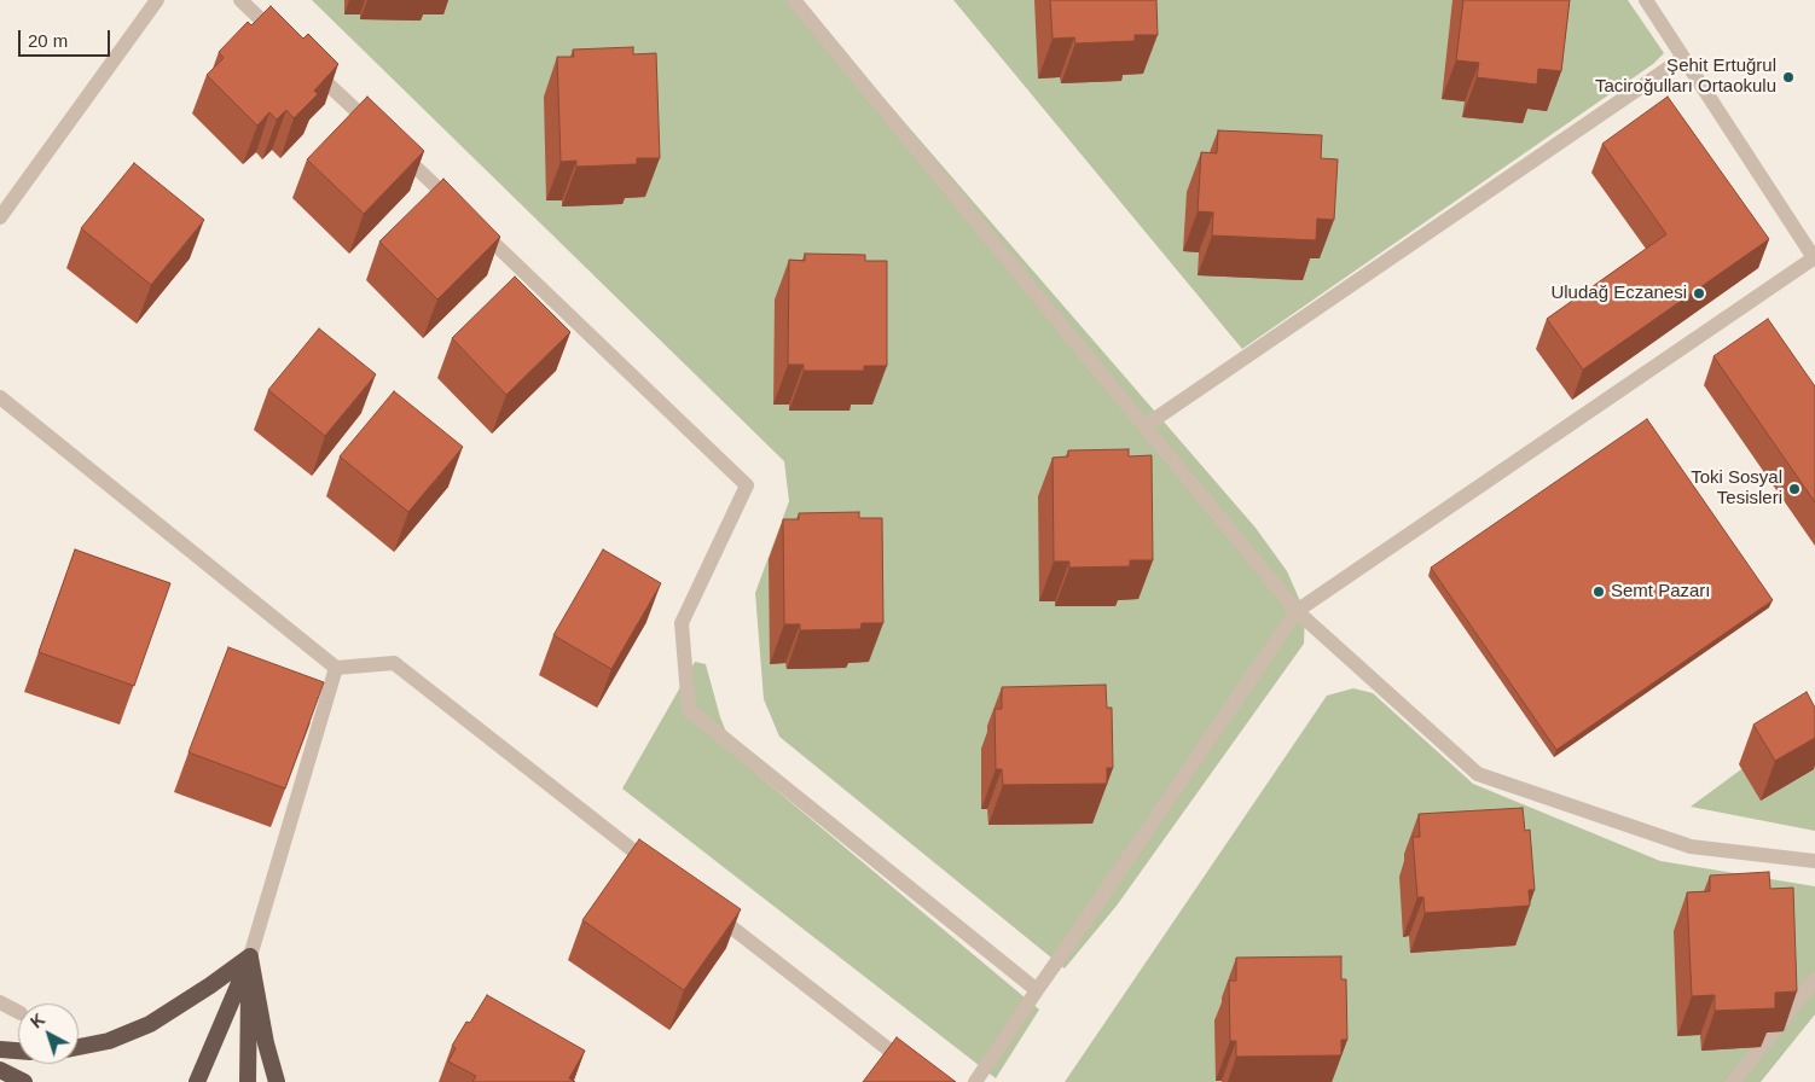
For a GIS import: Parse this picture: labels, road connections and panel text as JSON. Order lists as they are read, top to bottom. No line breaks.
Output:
{"places":["Şehit Ertuğrul Taciroğulları Ortaokulu","Uludağ Eczanesi","Toki Sosyal Tesisleri","Semt Pazarı"],"scale_bar":"20 m","north":"top left"}
